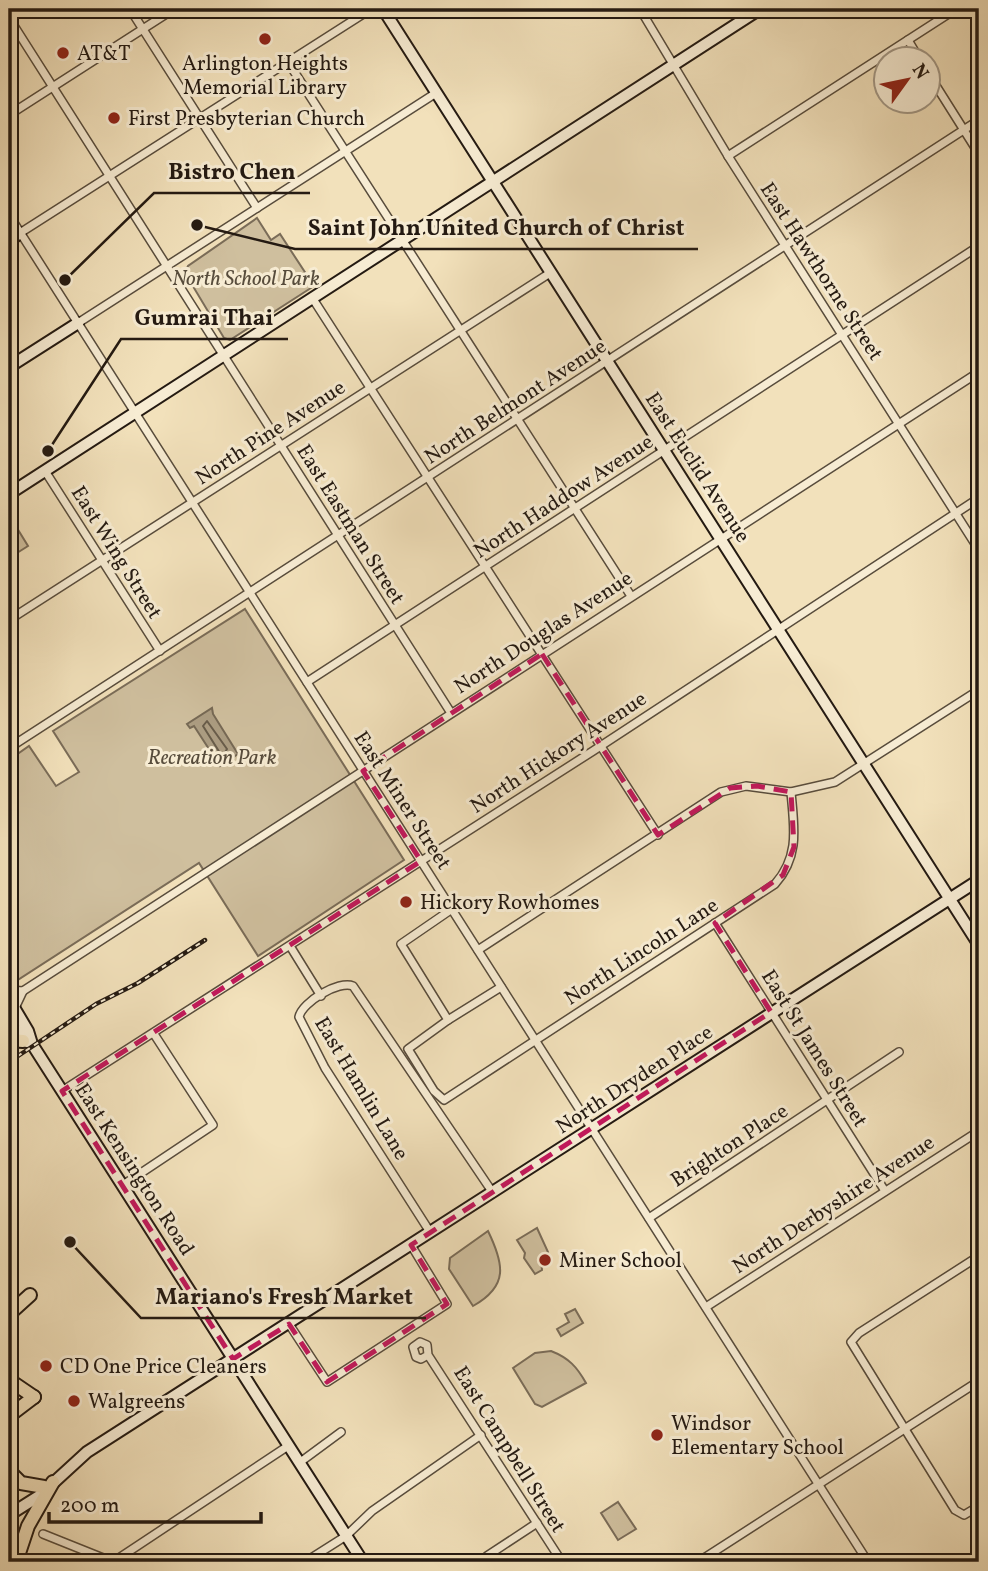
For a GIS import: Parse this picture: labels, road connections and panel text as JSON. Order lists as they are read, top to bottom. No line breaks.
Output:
{"streets":{"street":["East Hawthorne Street","North Belmont Avenue","North Pine Avenue","East Euclid Avenue","North Haddow Avenue","East Eastman Street","East Wing Street","North Douglas Avenue","North Hickory Avenue","East Miner Street","North Lincoln Lane","East St James Street","North Dryden Place","East Hamlin Lane","Brighton Place","East Kensington Road","North Derbyshire Avenue","East Campbell Street"]},"crossings":[["East Hawthorne Street","North Belmont Avenue"],["East Hawthorne Street","North Haddow Avenue"],["East Hawthorne Street","North Douglas Avenue"],["East Hawthorne Street","North Hickory Avenue"],["North Belmont Avenue","East Euclid Avenue"],["North Belmont Avenue","East Eastman Street"],["North Belmont Avenue","East Wing Street"],["North Belmont Avenue","East Miner Street"],["North Pine Avenue","East Euclid Avenue"],["North Pine Avenue","East Eastman Street"],["North Pine Avenue","East Wing Street"],["North Pine Avenue","East Miner Street"],["East Euclid Avenue","North Haddow Avenue"],["East Euclid Avenue","North Douglas Avenue"],["East Euclid Avenue","North Hickory Avenue"],["East Euclid Avenue","North Dryden Place"],["North Haddow Avenue","East Eastman Street"],["North Haddow Avenue","East Miner Street"],["East Eastman Street","North Douglas Avenue"],["North Douglas Avenue","East Miner Street"],["North Hickory Avenue","East Miner Street"],["North Hickory Avenue","East Kensington Road"],["East Miner Street","North Lincoln Lane"],["East Miner Street","North Dryden Place"],["East Miner Street","Brighton Place"],["East Miner Street","North Derbyshire Avenue"],["North Lincoln Lane","East St James Street"],["East St James Street","North Dryden Place"],["East St James Street","Brighton Place"],["East St James Street","North Derbyshire Avenue"],["North Dryden Place","East Hamlin Lane"],["North Dryden Place","East Kensington Road"]],"parks":["North School Park","Recreation Park"],"places":["Arlington Heights Memorial Library","AT&T","First Presbyterian Church","Saint John United Church of Christ","Bistro Chen","Gumrai Thai","Hickory Rowhomes","Mariano's Fresh Market","Miner School","CD One Price Cleaners","Walgreens","Windsor Elementary School"],"scale_bar":"200 m","north":"top right"}
